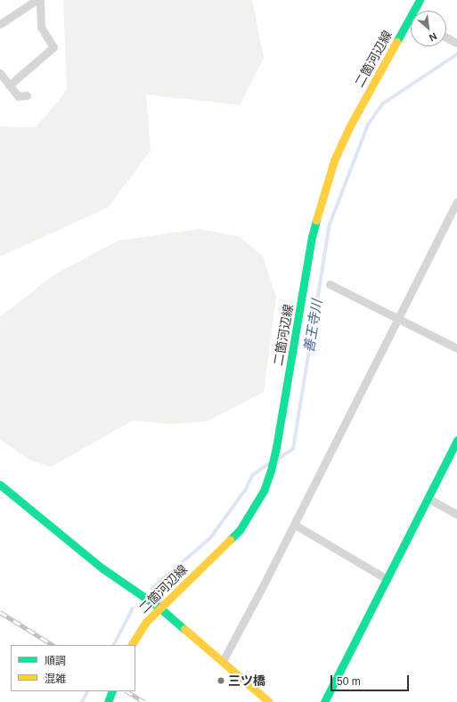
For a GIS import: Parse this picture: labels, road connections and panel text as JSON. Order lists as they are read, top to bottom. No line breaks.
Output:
{"streets":{"main road":["二箇河辺線"]},"water":["善王寺川"],"places":["三ツ橋"],"legend":["順調","混雑"],"scale_bar":"50 m","north":"bottom right"}
